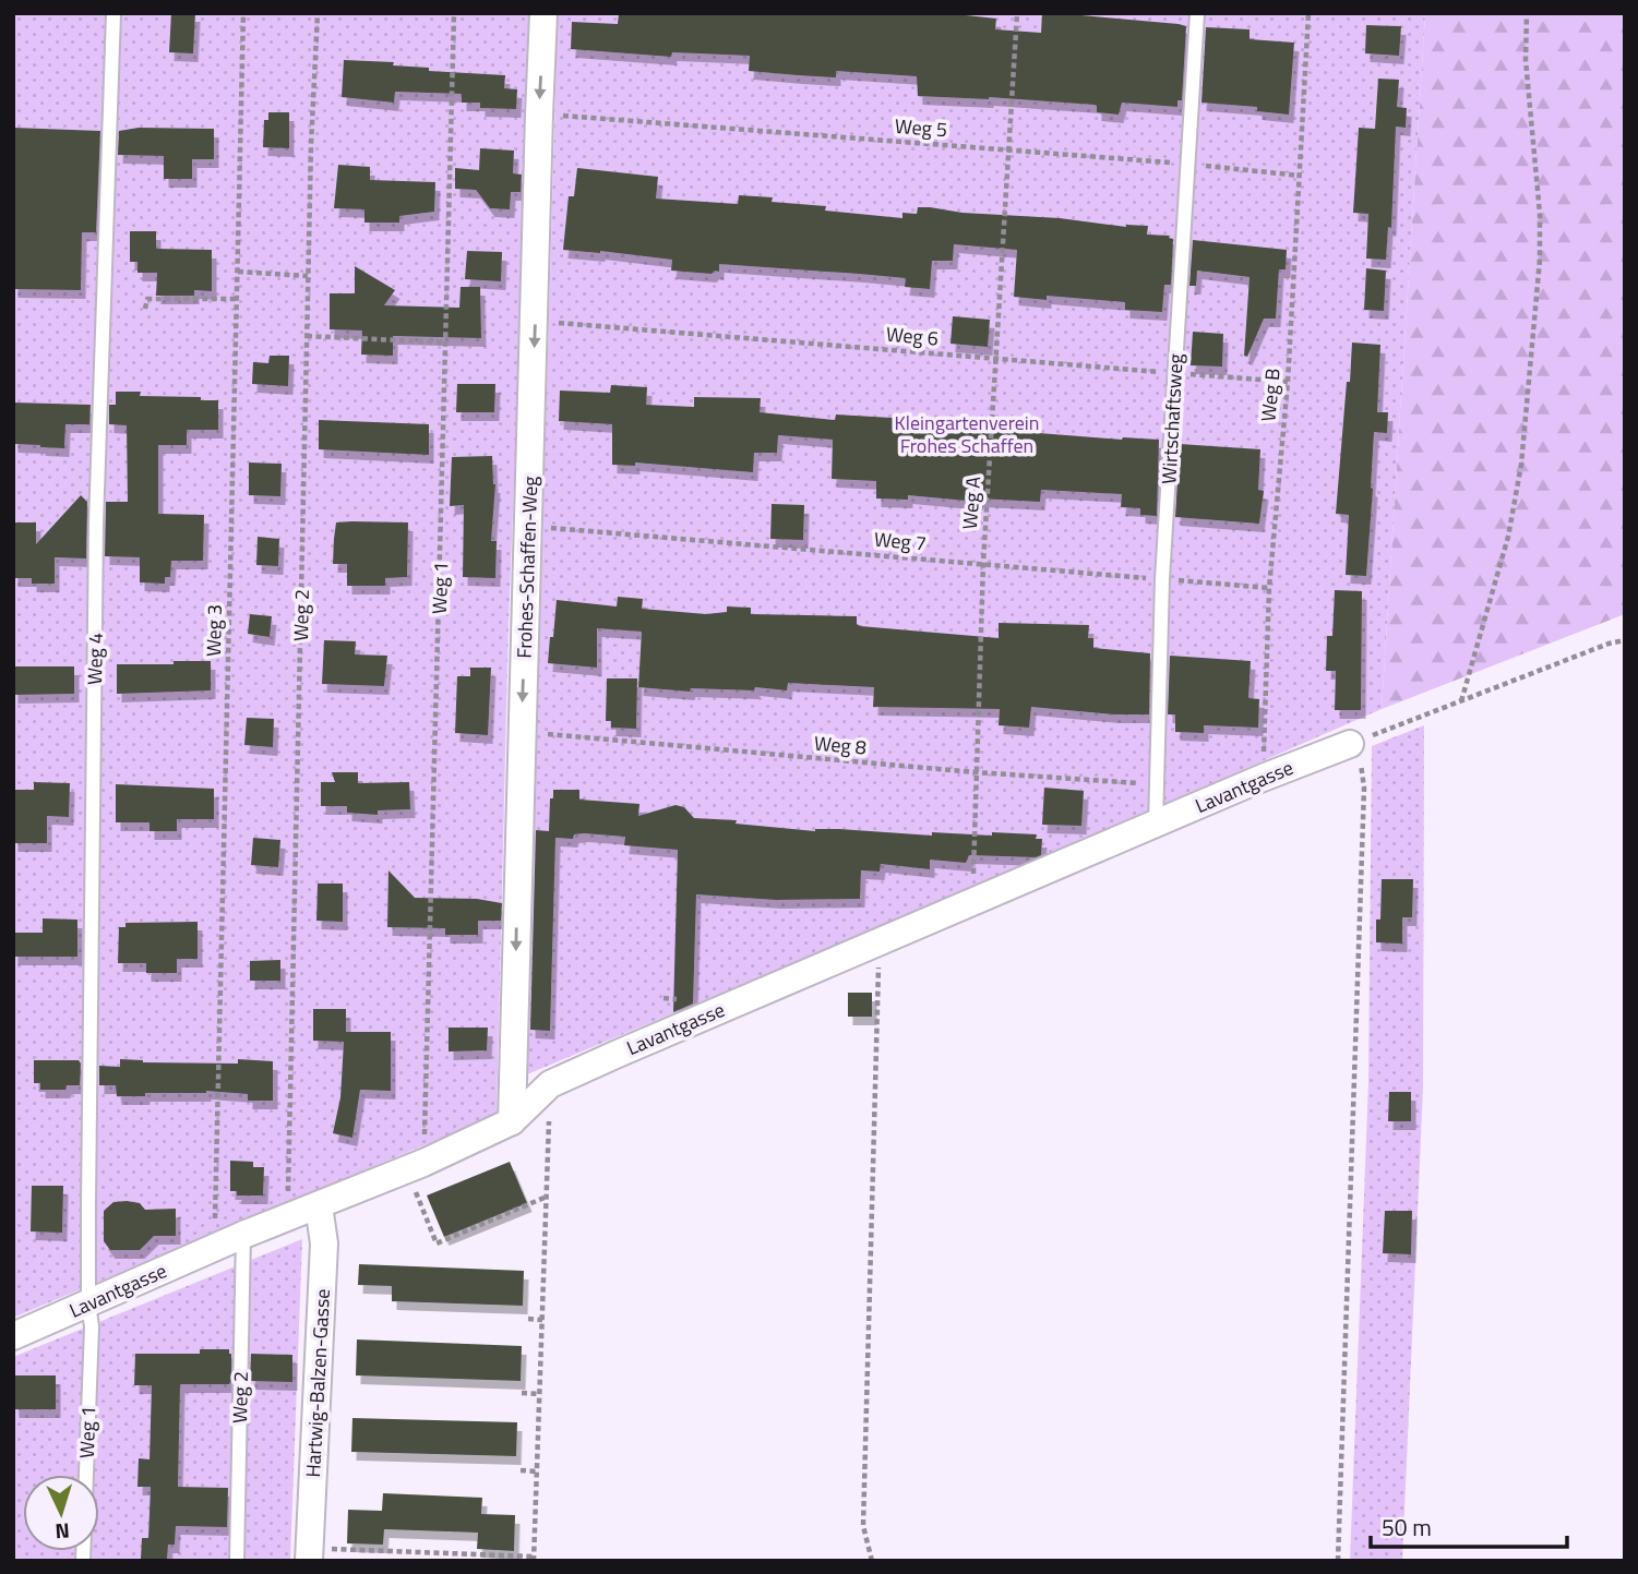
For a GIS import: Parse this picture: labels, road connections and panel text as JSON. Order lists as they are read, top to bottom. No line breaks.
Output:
{"streets":{"street":["Frohes-Schaffen-Weg","Lavantgasse","Hartwig-Balzen-Gasse"],"lane":["Wirtschaftsweg","Weg 1","Weg 2","Weg 4"],"path":["Weg 5","Weg 6","Weg B","Weg A","Weg 7","Weg 3","Weg 8"]},"crossings":[["Weg 5","Weg B"],["Weg 5","Wirtschaftsweg"],["Weg 5","Weg A"],["Weg 5","Frohes-Schaffen-Weg"],["Weg 6","Weg B"],["Weg 6","Wirtschaftsweg"],["Weg 6","Weg A"],["Weg 6","Frohes-Schaffen-Weg"],["Weg B","Weg 7"],["Weg B","Lavantgasse"],["Wirtschaftsweg","Weg 7"],["Wirtschaftsweg","Weg 8"],["Wirtschaftsweg","Lavantgasse"],["Weg A","Weg 7"],["Weg A","Weg 8"],["Weg A","Lavantgasse"],["Weg 7","Frohes-Schaffen-Weg"],["Frohes-Schaffen-Weg","Weg 8"],["Frohes-Schaffen-Weg","Lavantgasse"],["Weg 1","Weg 4"],["Weg 1","Lavantgasse"],["Weg 2","Lavantgasse"],["Weg 3","Lavantgasse"],["Weg 4","Lavantgasse"],["Lavantgasse","Hartwig-Balzen-Gasse"]],"one_way":["Frohes-Schaffen-Weg"],"parks":["Kleingartenverein Frohes Schaffen"],"scale_bar":"50 m","north":"bottom"}
